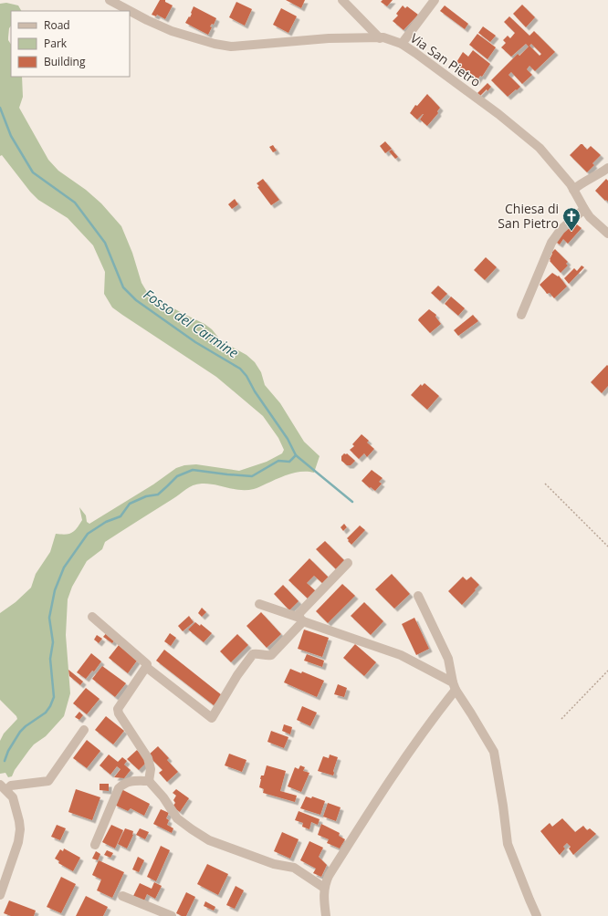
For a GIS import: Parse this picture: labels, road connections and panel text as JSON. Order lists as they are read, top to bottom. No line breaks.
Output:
{"streets":{"street":["Via San Pietro"]},"water":["Fosso del Carmine"],"places":{"church":["Chiesa di San Pietro"]},"legend":["Road","Park","Building"]}
